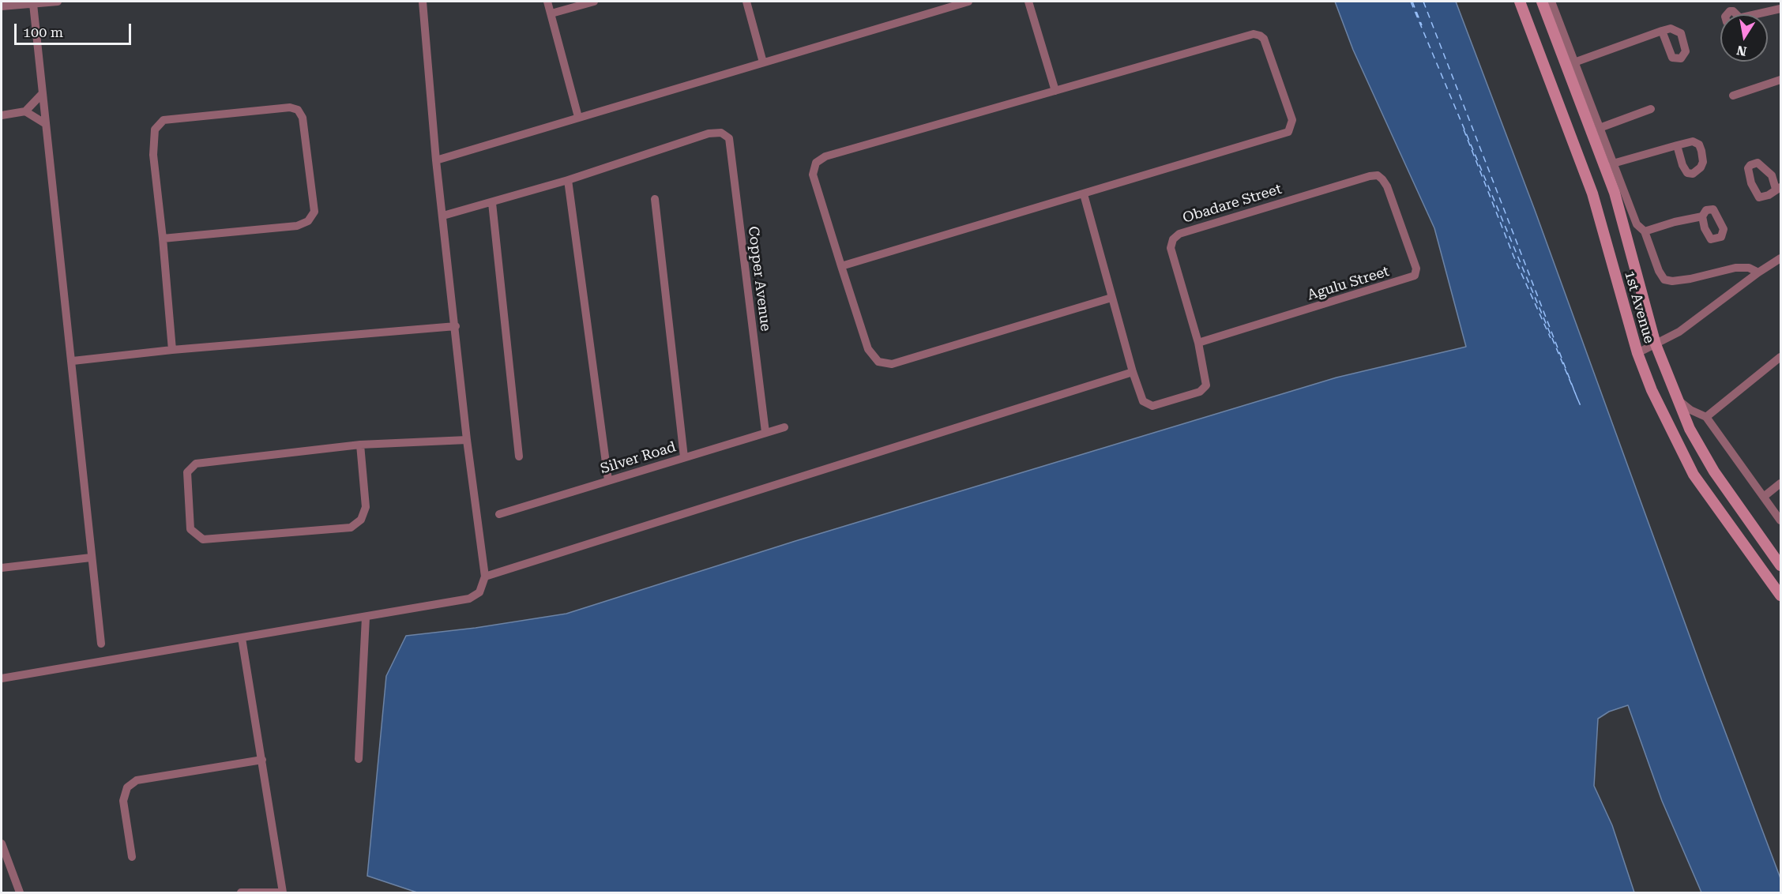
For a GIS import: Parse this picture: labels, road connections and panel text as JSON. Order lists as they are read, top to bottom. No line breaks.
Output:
{"streets":{"main road":["1st Avenue"],"street":["Obadare Street","Copper Avenue","Agulu Street","Silver Road"]},"crossings":[["Obadare Street","Agulu Street"],["Copper Avenue","Silver Road"]],"scale_bar":"100 m","north":"bottom"}
